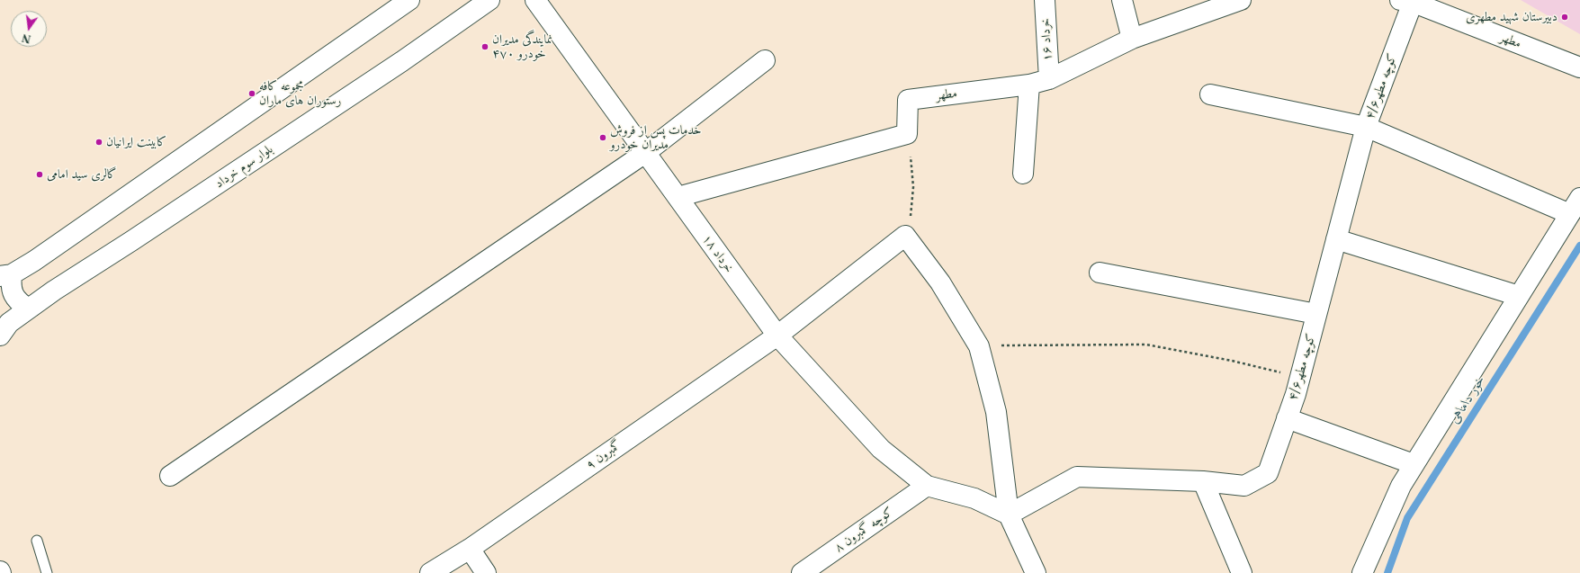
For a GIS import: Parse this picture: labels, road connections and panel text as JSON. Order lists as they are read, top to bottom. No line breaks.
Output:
{"streets":{"street":["خرداد ۱۶","مطهر","کوچه مطهر۴/۶","بلوار سوم خرداد","خرداد ۱۸","گمبرون ۹","کوچه گمبرون ۸"]},"crossings":[["خرداد ۱۶","مطهر"],["مطهر","کوچه مطهر۴/۶"],["خرداد ۱۸","گمبرون ۹"],["خرداد ۱۸","کوچه گمبرون ۸"]],"water":["خور داماهی"],"places":["دبیرستان شهید مطهری","نمایندگی مدیران خودرو ۴۷۰","مجموعه کافه رستوران های ماران","خدمات پس از فروش مدیران خودرو","کابینت ایرانیان","گالری سید امامی"],"north":"bottom"}
